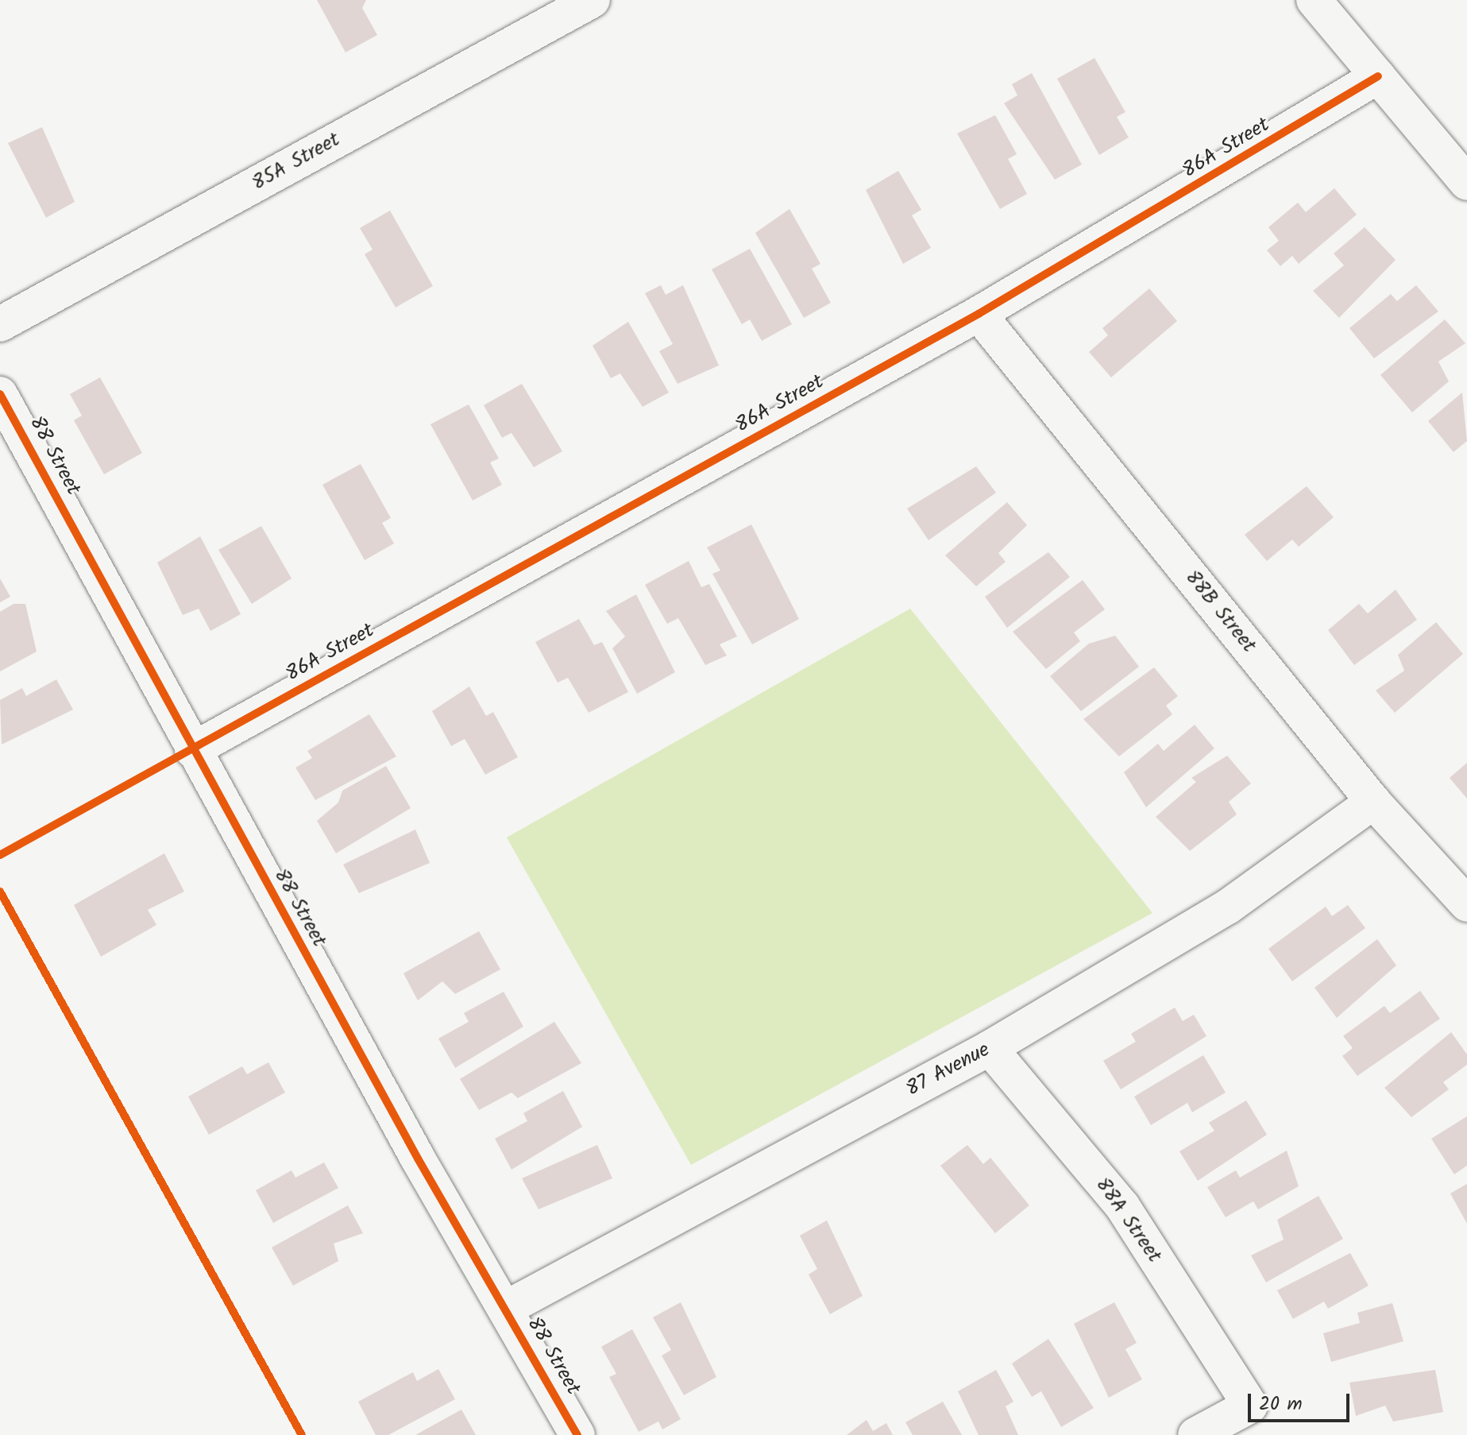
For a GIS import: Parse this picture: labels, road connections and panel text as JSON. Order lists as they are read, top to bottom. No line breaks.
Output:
{"streets":{"street":["86A Street","85A Street","88 Street","88B Street","87 Avenue","88A Street"]},"crossings":[["86A Street","88 Street"],["86A Street","88B Street"],["88 Street","87 Avenue"],["88B Street","87 Avenue"],["87 Avenue","88A Street"]],"scale_bar":"20 m"}
